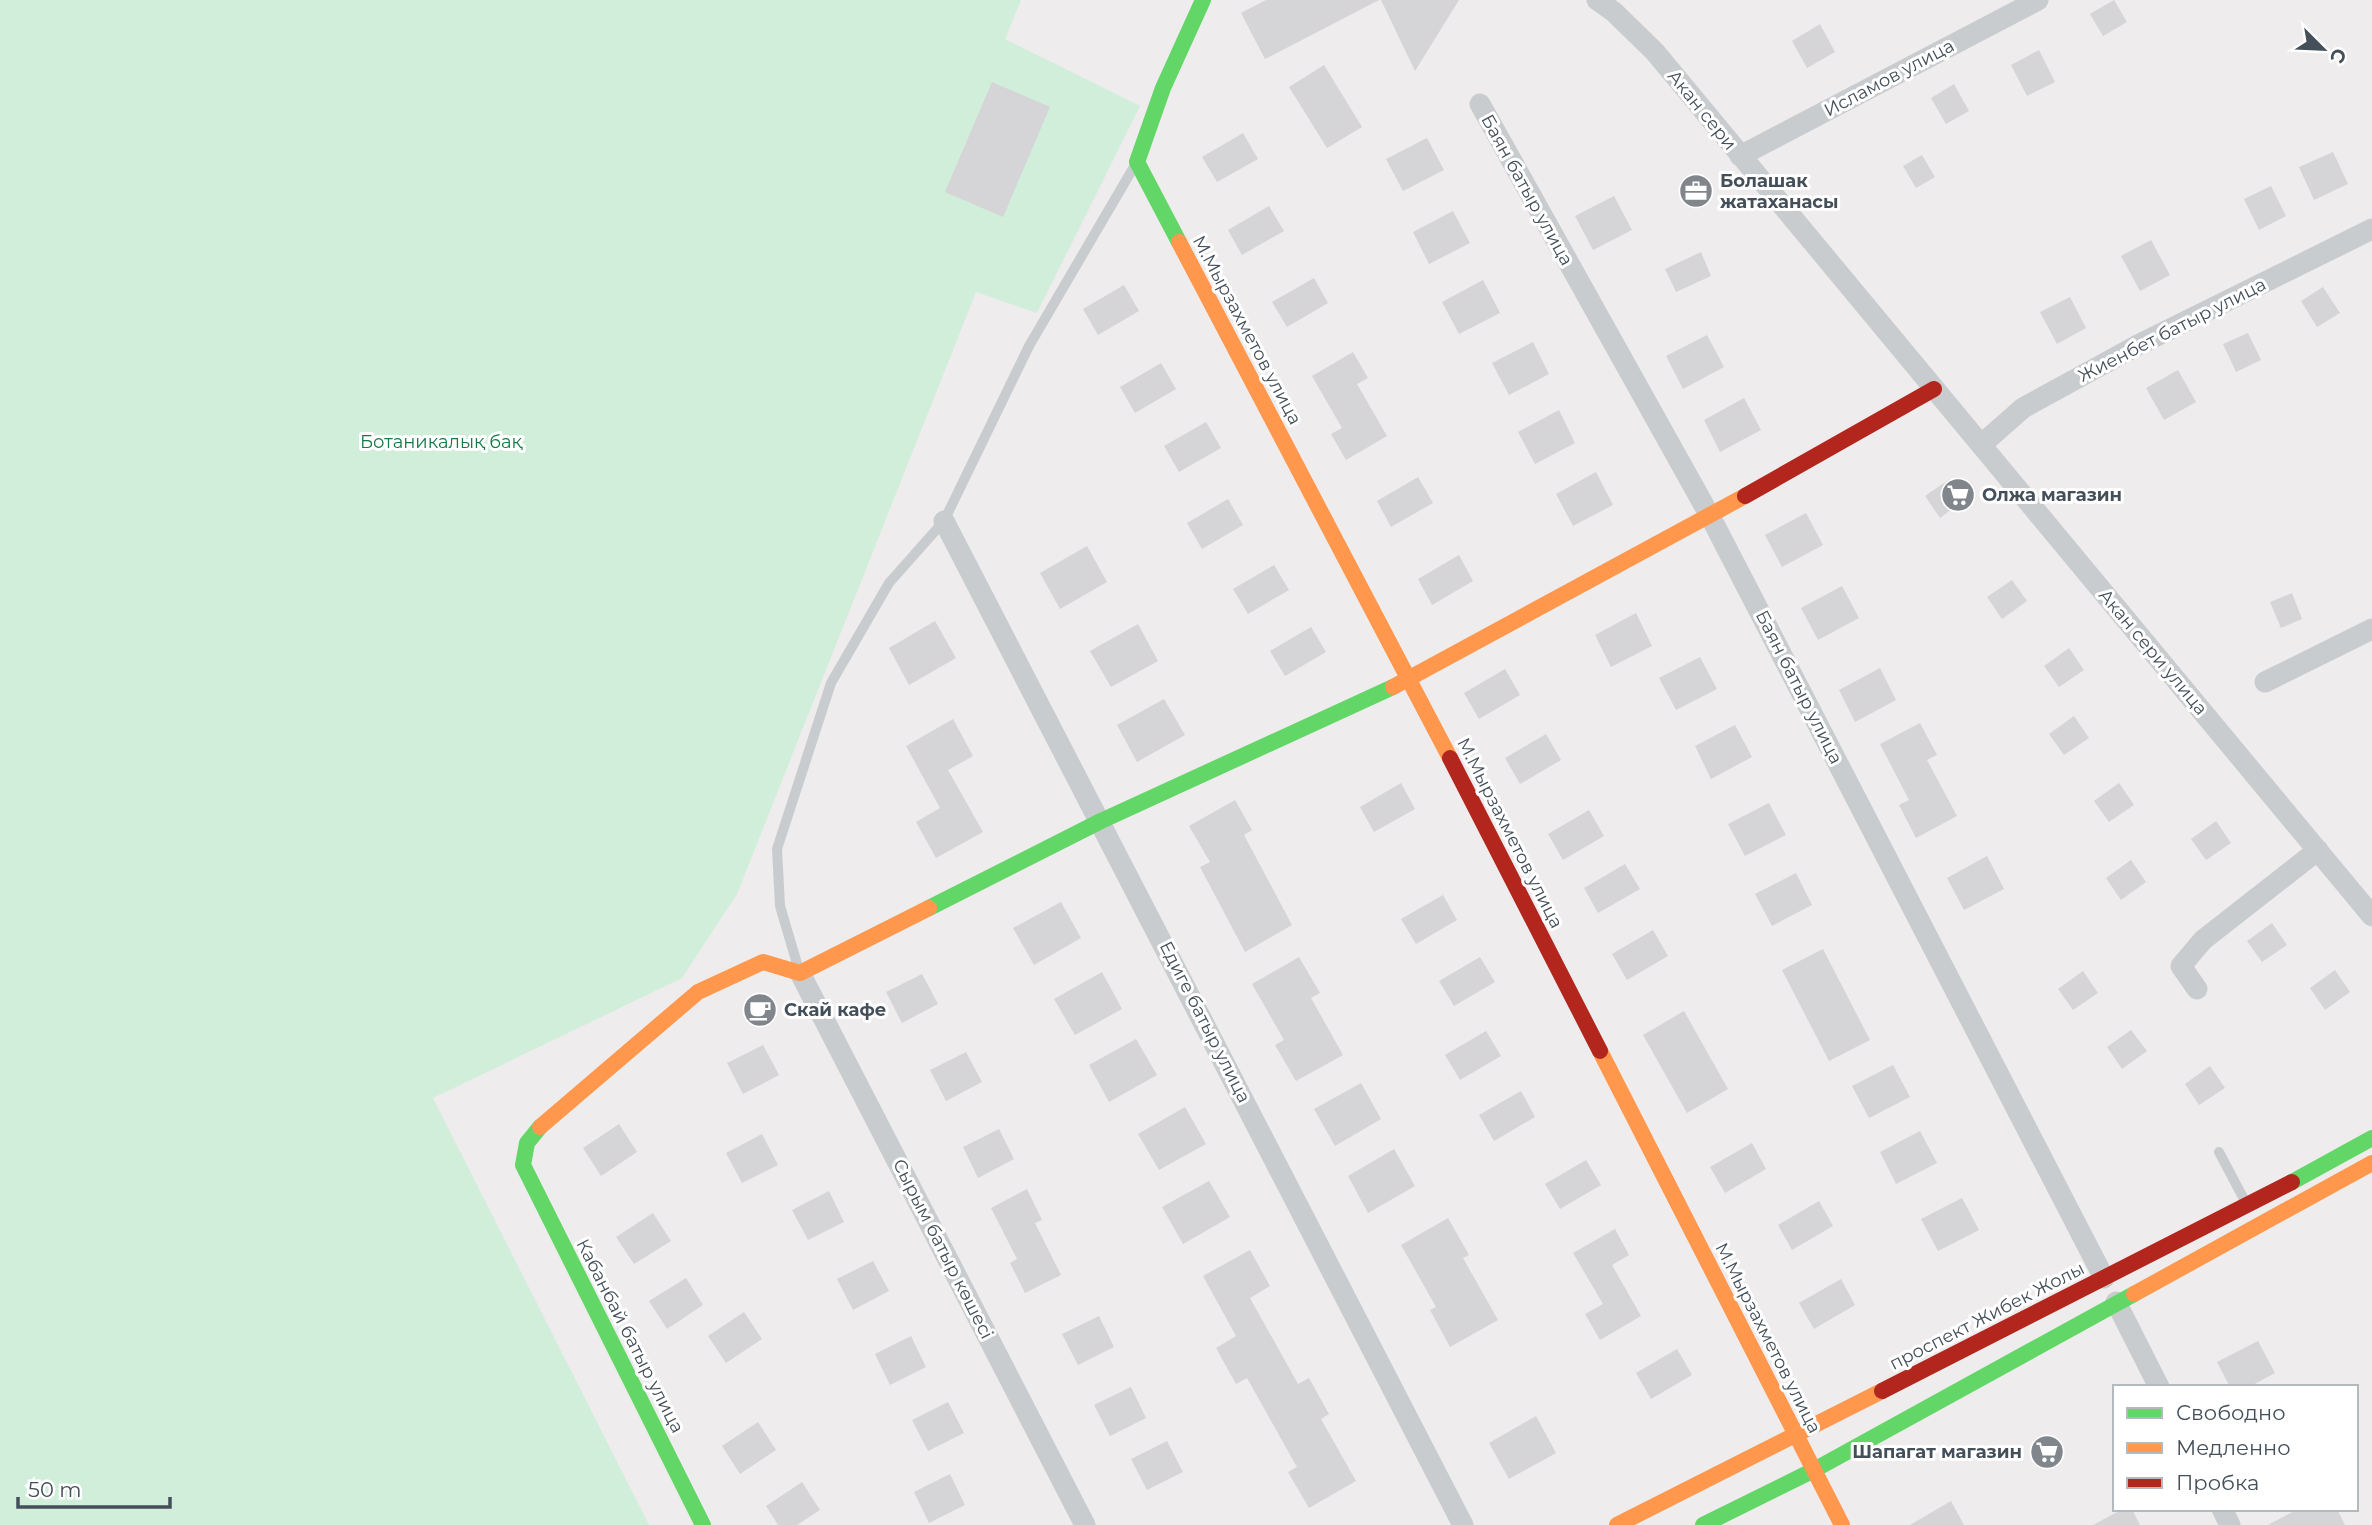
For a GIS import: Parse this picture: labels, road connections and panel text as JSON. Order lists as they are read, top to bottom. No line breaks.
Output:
{"streets":{"street":["Исламов улица","Акан сери","Баян батыр улица","М.Мырзахметов улица","Жиенбет батыр улица","Акан сери улица","Едиге батыр улица","Сырым батыр көшесі","проспект Жибек Жолы","Кабанбай батыр улица"]},"crossings":[["Исламов улица","Акан сери"],["Акан сери","Акан сери улица"],["Баян батыр улица","проспект Жибек Жолы"],["М.Мырзахметов улица","проспект Жибек Жолы"],["Жиенбет батыр улица","Акан сери улица"],["Сырым батыр көшесі","Кабанбай батыр улица"]],"parks":["Ботаникалық бақ"],"places":{"office":["Болашак жатаханасы"],"supermarket":["Олжа магазин","Шапагат магазин"],"cafe":["Скай кафе"]},"legend":["Свободно","Медленно","Пробка"],"scale_bar":"50 m","north":"bottom right"}
